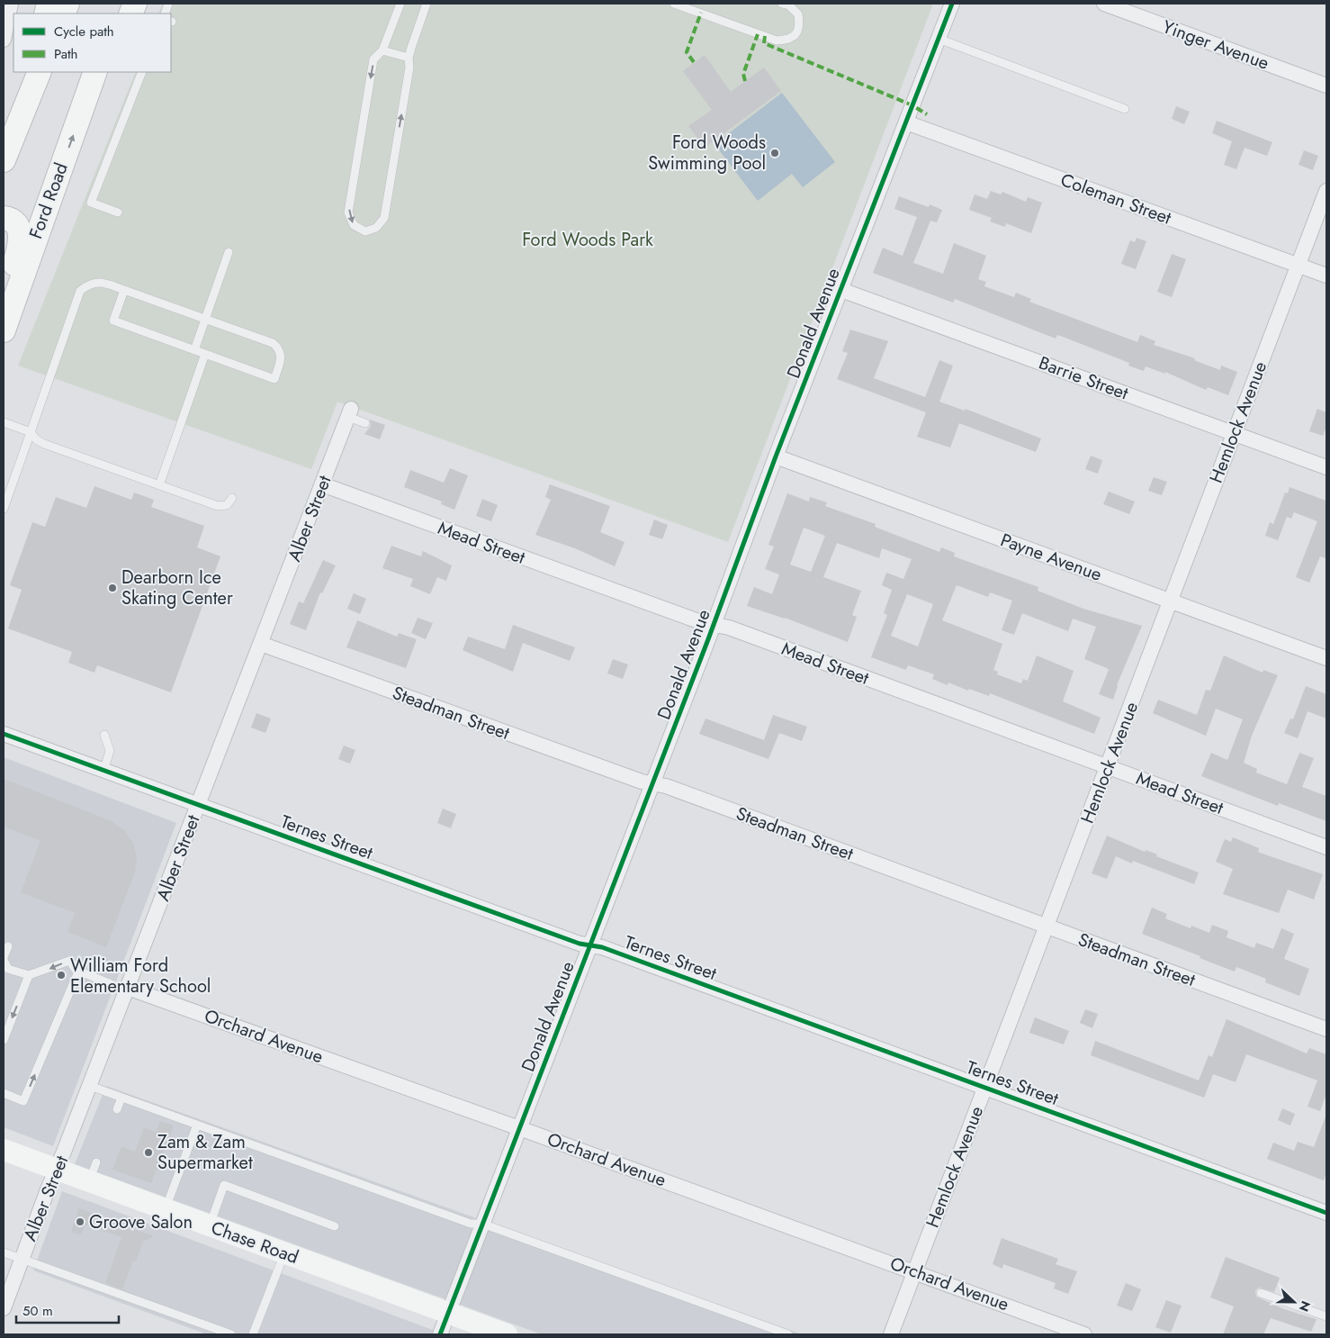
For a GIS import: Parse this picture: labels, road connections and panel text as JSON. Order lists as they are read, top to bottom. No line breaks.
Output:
{"streets":{"main road":["Ford Road"],"street":["Yinger Avenue","Coleman Street","Donald Avenue","Barrie Street","Hemlock Avenue","Alber Street","Mead Street","Payne Avenue","Steadman Street","Ternes Street","Orchard Avenue","Chase Road"]},"crossings":[["Coleman Street","Donald Avenue"],["Coleman Street","Hemlock Avenue"],["Donald Avenue","Barrie Street"],["Donald Avenue","Mead Street"],["Donald Avenue","Payne Avenue"],["Donald Avenue","Steadman Street"],["Donald Avenue","Ternes Street"],["Donald Avenue","Orchard Avenue"],["Donald Avenue","Chase Road"],["Barrie Street","Hemlock Avenue"],["Hemlock Avenue","Mead Street"],["Hemlock Avenue","Payne Avenue"],["Hemlock Avenue","Steadman Street"],["Hemlock Avenue","Ternes Street"],["Hemlock Avenue","Orchard Avenue"],["Alber Street","Mead Street"],["Alber Street","Steadman Street"],["Alber Street","Ternes Street"],["Alber Street","Orchard Avenue"],["Alber Street","Chase Road"]],"parks":["Ford Woods Park"],"places":["Ford Woods Swimming Pool","Dearborn Ice Skating Center","William Ford Elementary School","Zam & Zam Supermarket","Groove Salon"],"legend":["Cycle path","Path"],"scale_bar":"50 m","north":"right"}
